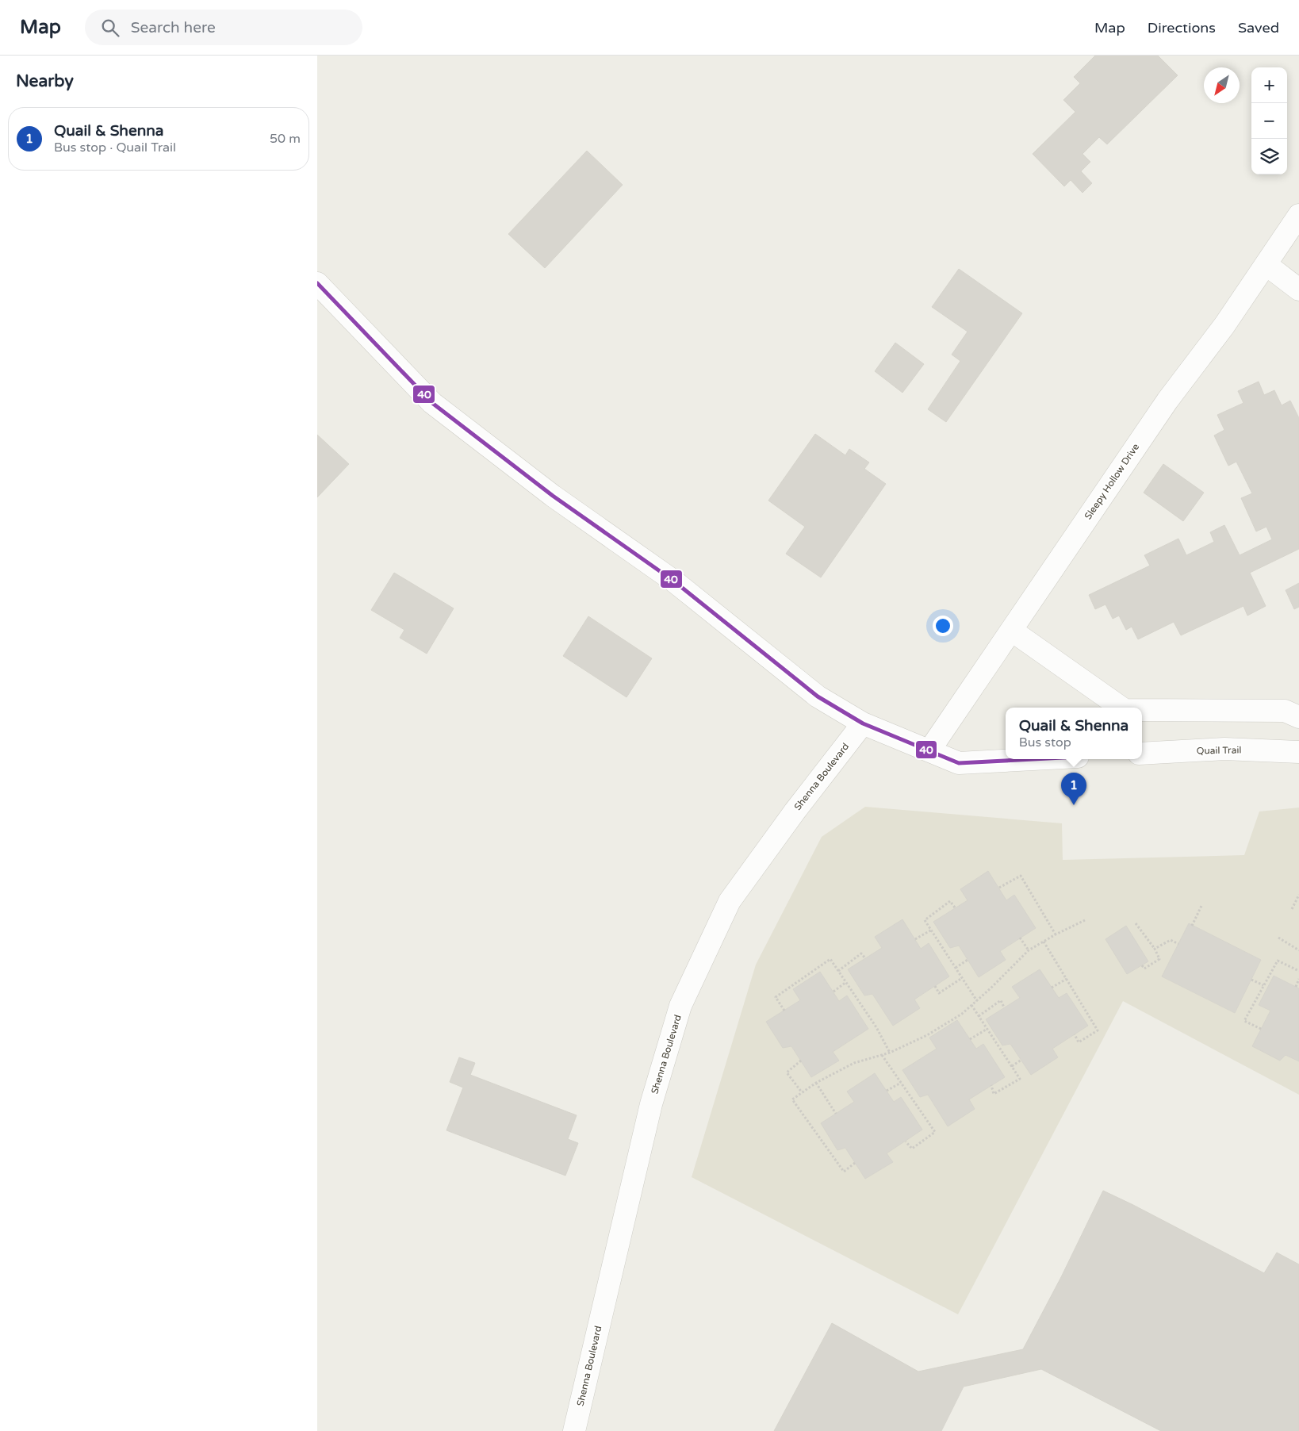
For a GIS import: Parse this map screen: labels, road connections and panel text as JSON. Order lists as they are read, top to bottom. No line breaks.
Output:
{"streets":{"street":["Sleepy Hollow Drive","Quail Trail","Shenna Boulevard"]},"lines":["transit line 40"],"north":"bottom left","page":{"header":"Map","search":"Search here","nav":["Map","Directions","Saved"],"heading":"Nearby","map_buttons":["+","−"],"list":[{"mark":"1","name":"Quail & Shenna","note":"Bus stop · Quail Trail","value":"50 m"}],"popup":["Quail & Shenna","Bus stop"],"pins":"1"}}
